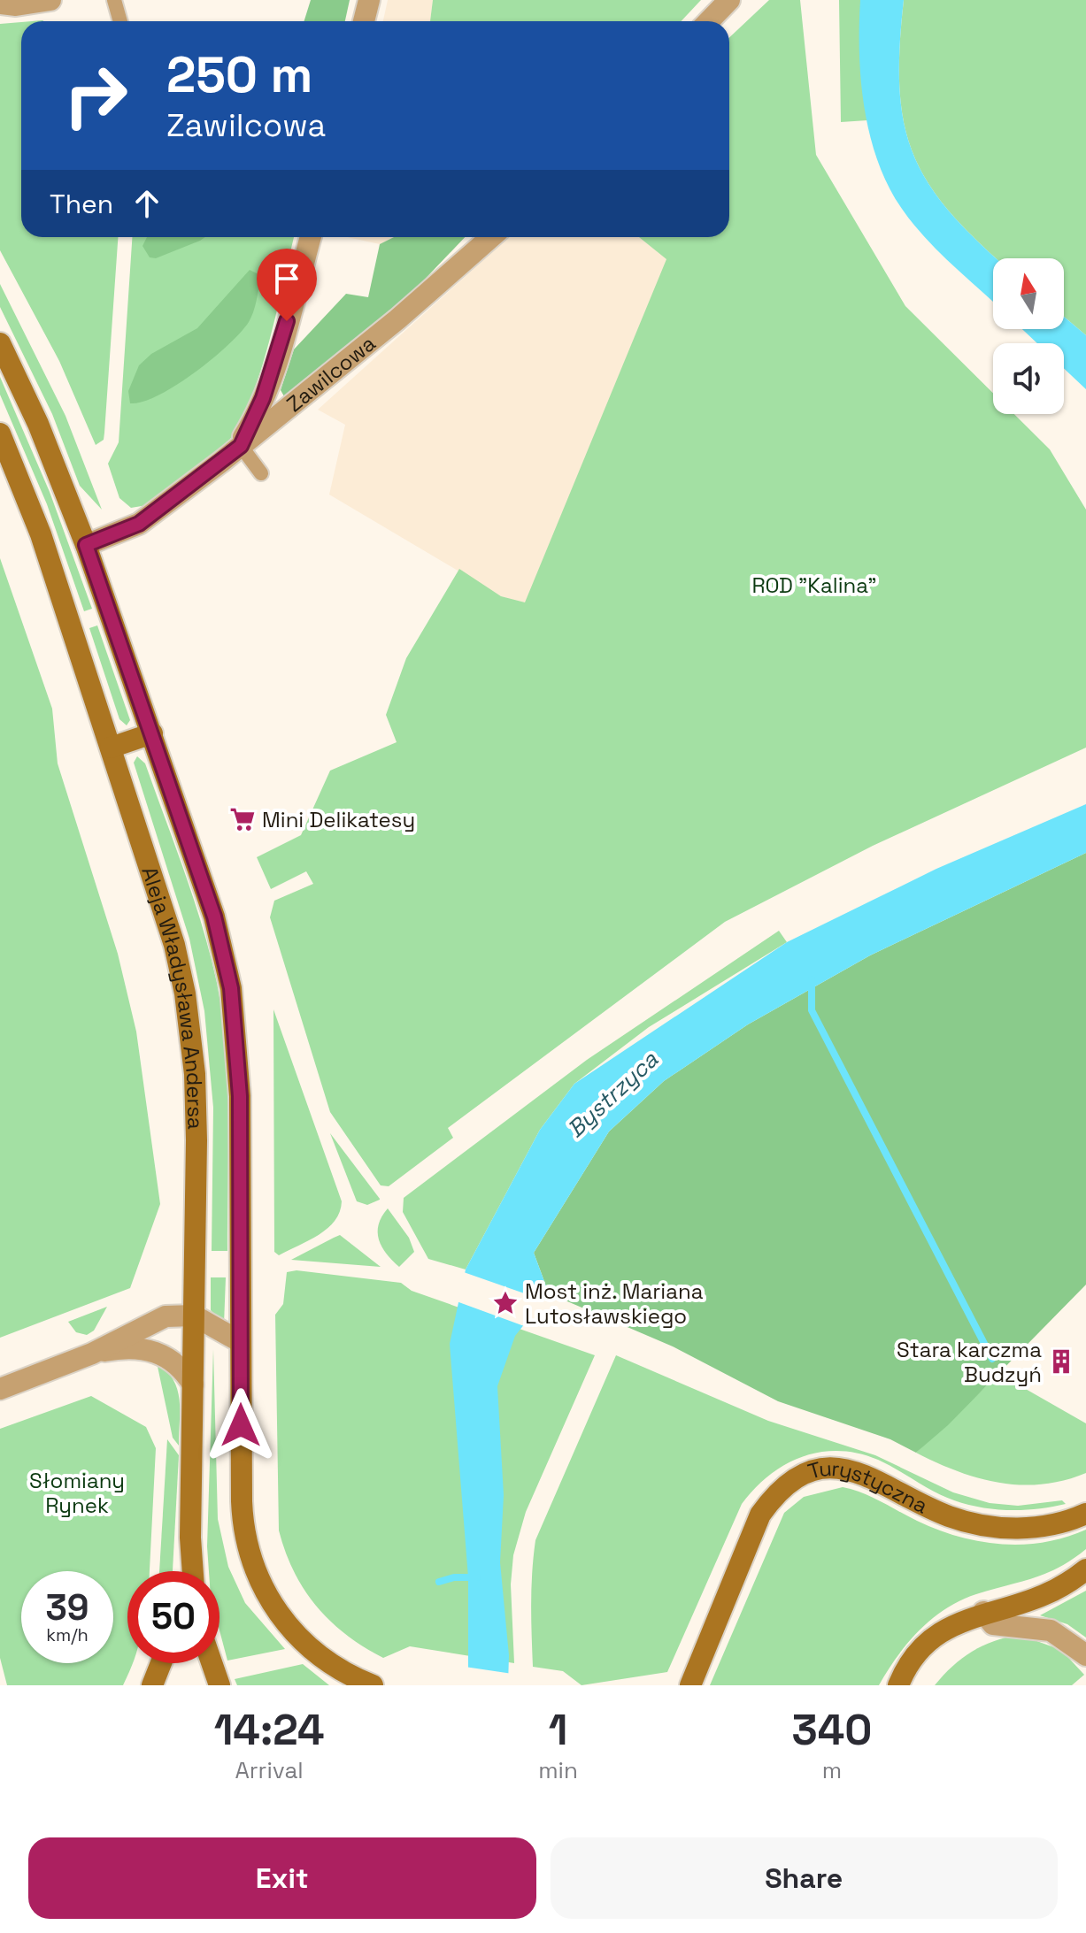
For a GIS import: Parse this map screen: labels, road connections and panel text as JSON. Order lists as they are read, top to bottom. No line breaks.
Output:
{"streets":{"main road":["Aleja Władysława Andersa","Turystyczna"],"street":["Zawilcowa"]},"water":["Bystrzyca"],"parks":["ROD \"Kalina\"","Słomiany Rynek"],"places":{"supermarket":["Mini Delikatesy"],"place":["Most inż. Mariana Lutosławskiego"],"building":["Stara karczma Budzyń"]},"north":"top","page":{"turn":["250 m","Zawilcowa"],"then":"Then","speed":"39 km/h","limit":"50","eta":["14:24","Arrival","1","min","340","m"],"buttons":["Exit","Share"]}}
